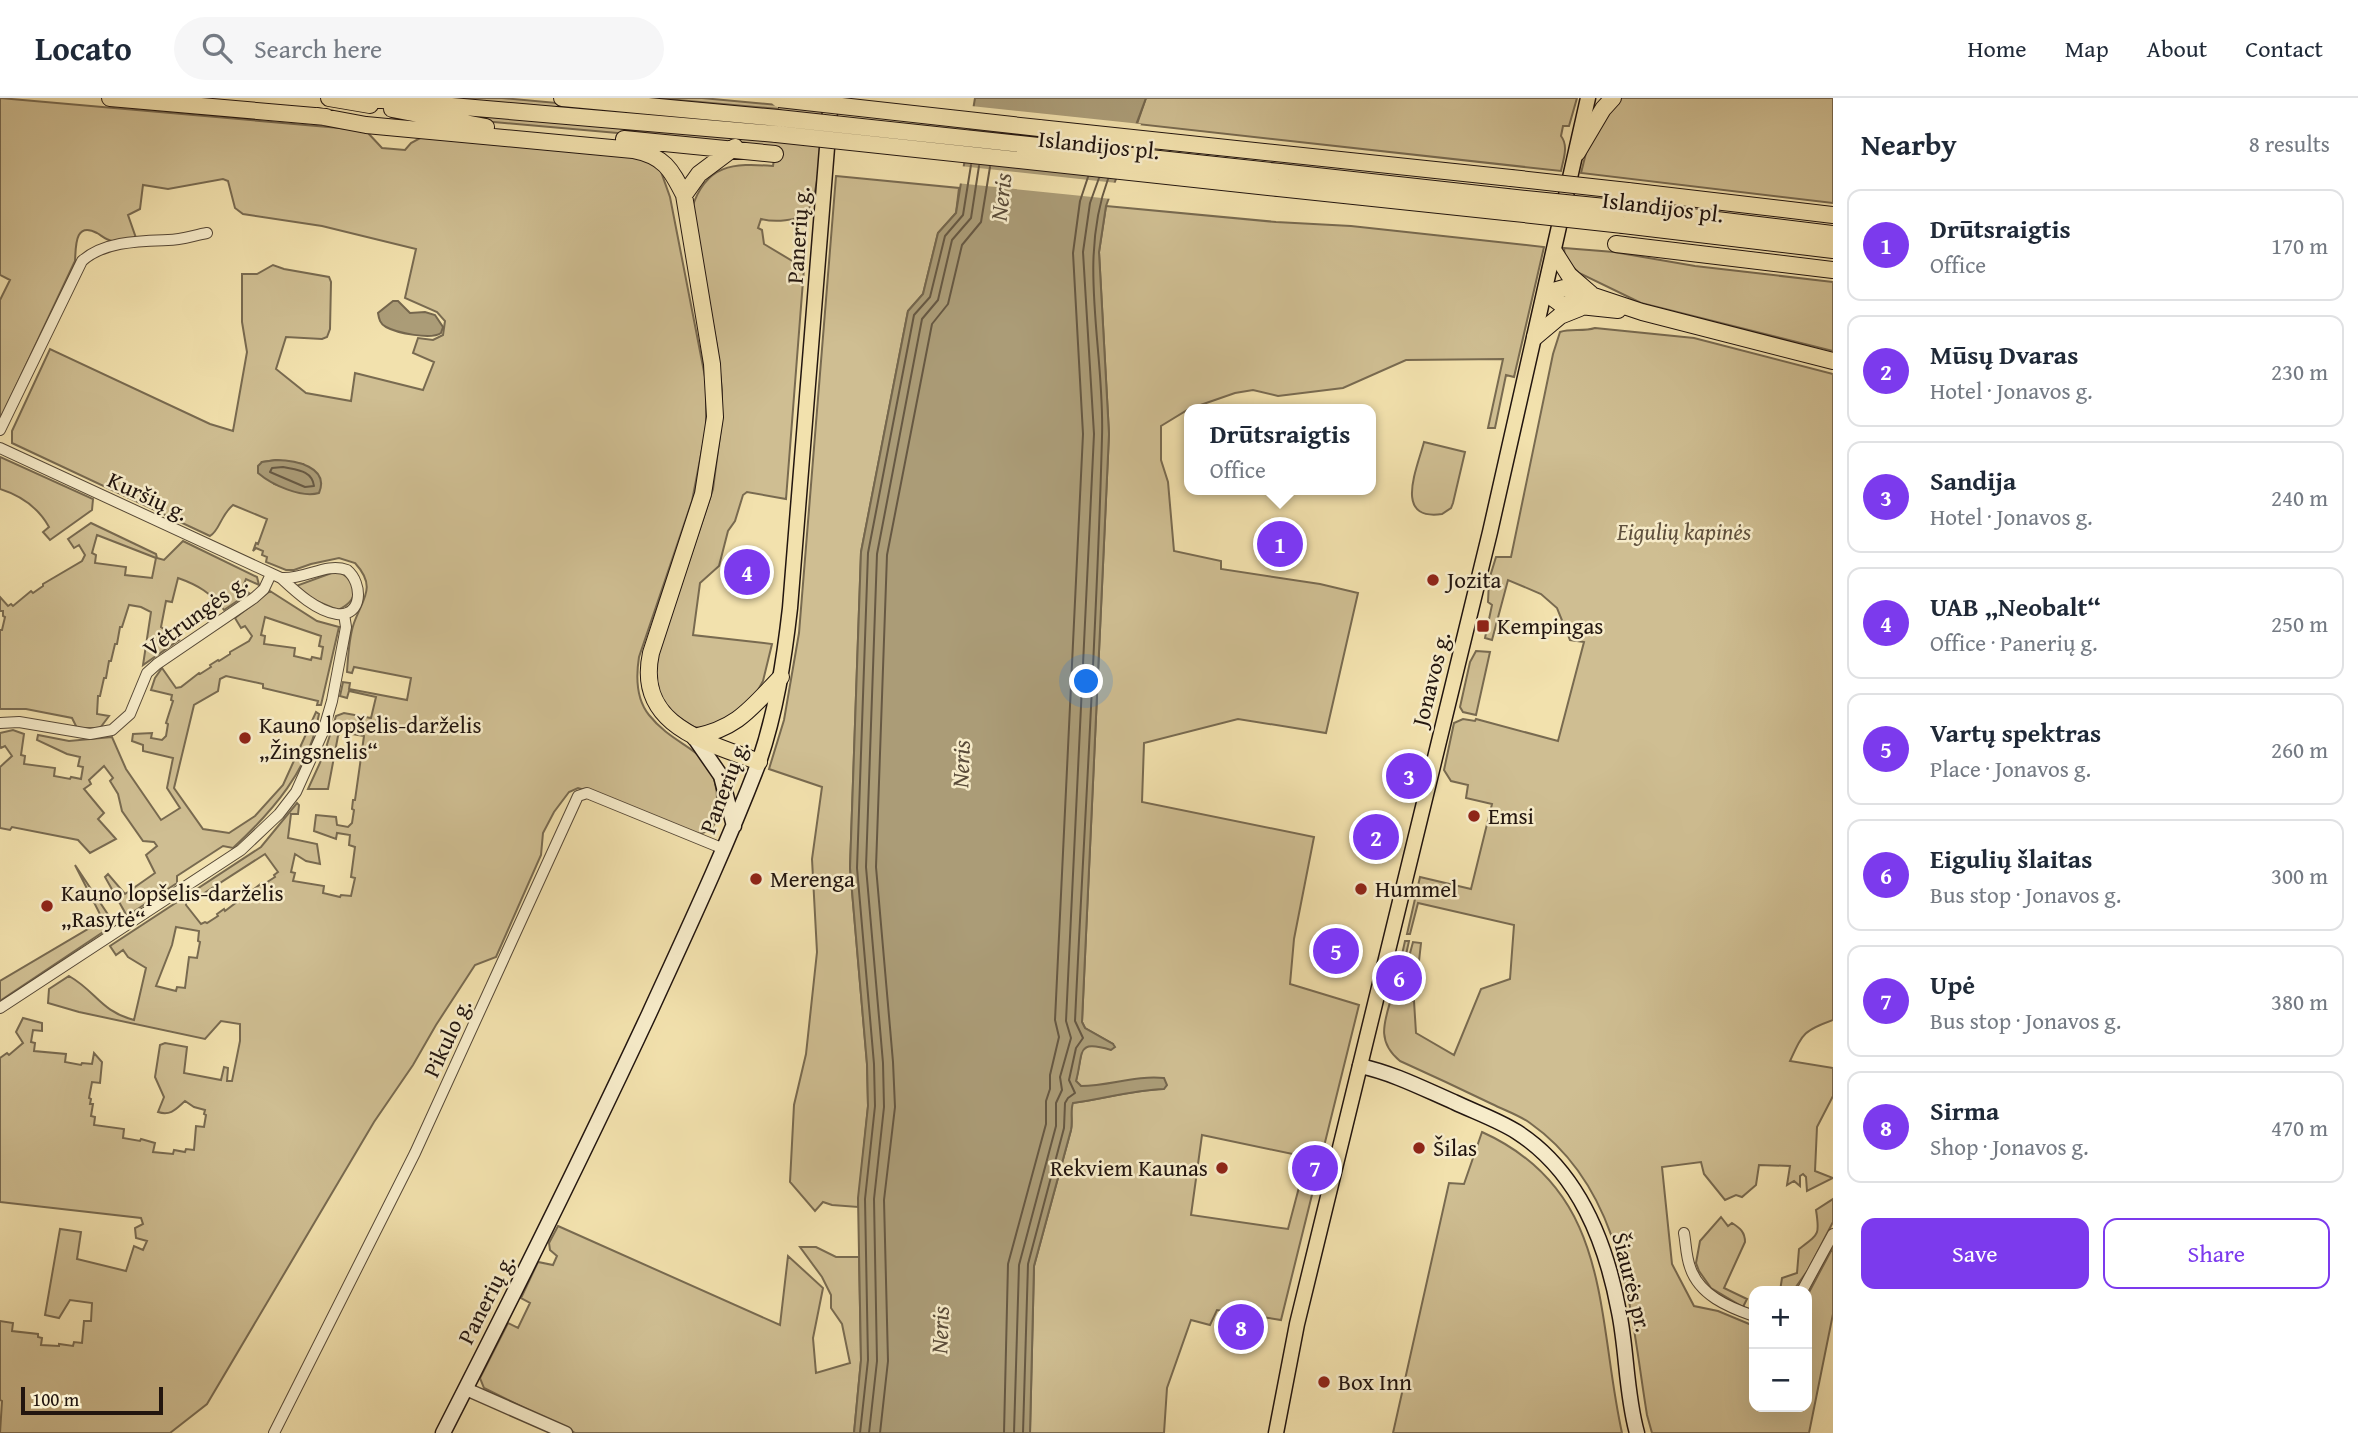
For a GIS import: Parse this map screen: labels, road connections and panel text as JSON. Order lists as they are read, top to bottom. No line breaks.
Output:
{"streets":{"highway":["Islandijos pl."],"main road":["Panerių g.","Jonavos g.","Šiaurės pr."],"street":["Kuršių g.","Vėtrungės g.","Pikulo g."]},"crossings":[["Panerių g.","Pikulo g."],["Kuršių g.","Vėtrungės g."],["Jonavos g.","Šiaurės pr."]],"water":["Neris"],"parks":["Eigulių kapinės"],"places":{"other":["Jozita","Kauno lopšelis-darželis „Žingsnelis“","Emsi","Merenga","Hummel","Kauno lopšelis-darželis „Rasytė“","Šilas","Rekviem Kaunas","Box Inn"],"transit":["Kempingas"]},"scale_bar":"100 m","page":{"header":"Locato","search":"Search here","nav":["Home","Map","About","Contact"],"heading":["Nearby","8 results"],"list":[{"mark":"1","name":"Drūtsraigtis","note":"Office","value":"170 m"},{"mark":"2","name":"Mūsų Dvaras","note":"Hotel · Jonavos g.","value":"230 m"},{"mark":"3","name":"Sandija","note":"Hotel · Jonavos g.","value":"240 m"},{"mark":"4","name":"UAB „Neobalt“","note":"Office · Panerių g.","value":"250 m"},{"mark":"5","name":"Vartų spektras","note":"Place · Jonavos g.","value":"260 m"},{"mark":"6","name":"Eigulių šlaitas","note":"Bus stop · Jonavos g.","value":"300 m"},{"mark":"7","name":"Upė","note":"Bus stop · Jonavos g.","value":"380 m"},{"mark":"8","name":"Sirma","note":"Shop · Jonavos g.","value":"470 m"}],"popup":["Drūtsraigtis","Office"],"pins":["1","4","3","2","5","6","7","8"],"buttons":["Save","Share"],"map_buttons":["+","−"],"scale":"100 m"}}
